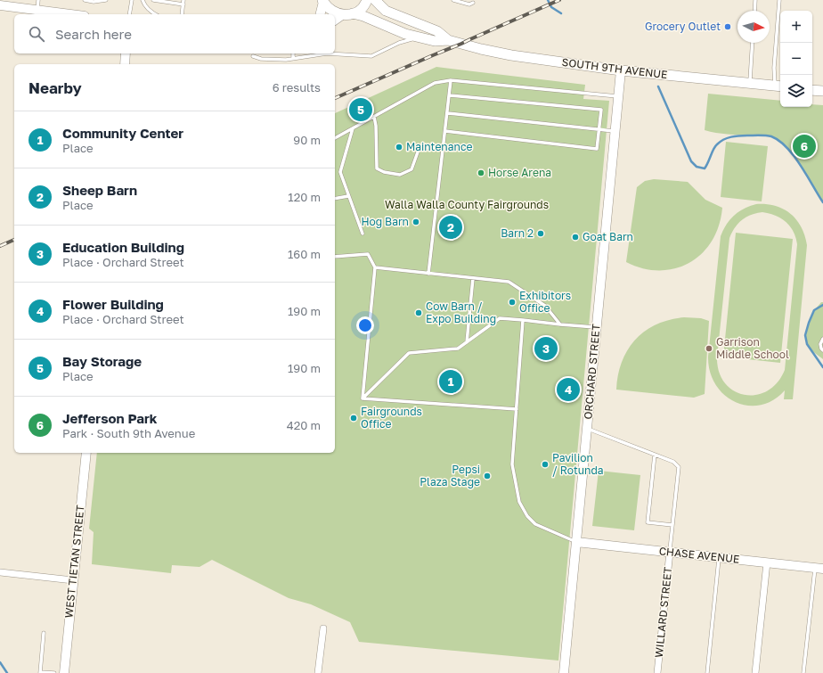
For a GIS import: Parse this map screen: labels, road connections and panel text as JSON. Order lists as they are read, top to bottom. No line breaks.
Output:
{"streets":{"main road":["SOUTH 9TH AVENUE"],"street":["ORCHARD STREET","CHASE AVENUE","WEST TIETAN STREET","WILLARD STREET"]},"crossings":[["SOUTH 9TH AVENUE","ORCHARD STREET"],["ORCHARD STREET","CHASE AVENUE"],["CHASE AVENUE","WILLARD STREET"]],"parks":["Walla Walla County Fairgrounds"],"places":["Grocery Outlet","Maintenance","Horse Arena","Hog Barn","Barn 2","Goat Barn","Exhibitors Office","Cow Barn / Expo Building","Garrison Middle School","Fairgrounds Office","Pavilion / Rotunda","Pepsi Plaza Stage"],"north":"right","page":{"map_buttons":["+","−"],"search":"Search here","heading":["Nearby","6 results"],"pins":["5","6","2","3","1","4"],"list":[{"mark":"1","name":"Community Center","note":"Place","value":"90 m"},{"mark":"2","name":"Sheep Barn","note":"Place","value":"120 m"},{"mark":"3","name":"Education Building","note":"Place · Orchard Street","value":"160 m"},{"mark":"4","name":"Flower Building","note":"Place · Orchard Street","value":"190 m"},{"mark":"5","name":"Bay Storage","note":"Place","value":"190 m"},{"mark":"6","name":"Jefferson Park","note":"Park · South 9th Avenue","value":"420 m"}]}}
